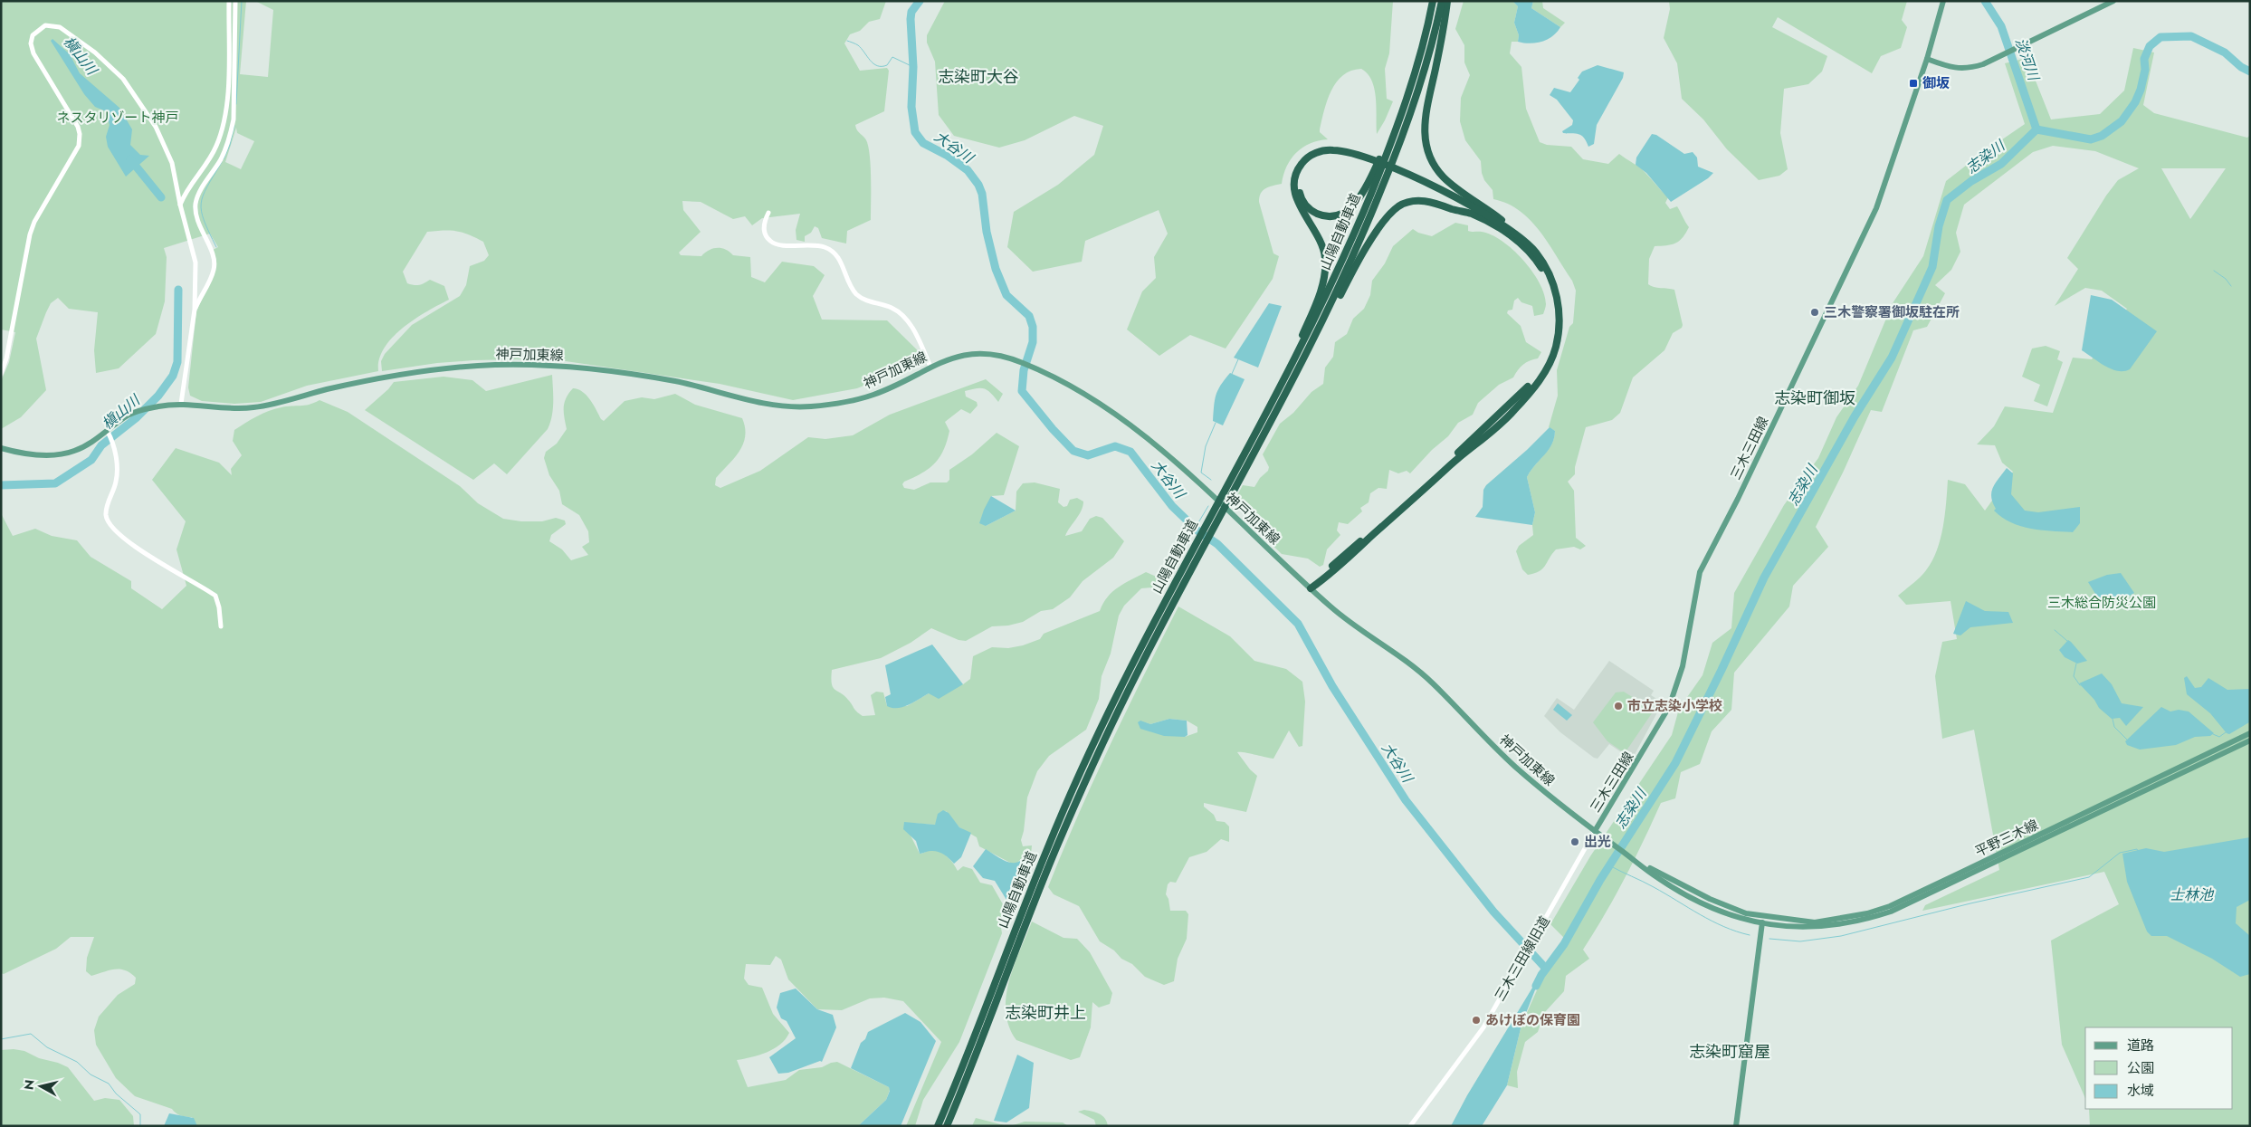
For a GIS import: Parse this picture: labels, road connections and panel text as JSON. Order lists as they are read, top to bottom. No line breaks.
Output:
{"streets":{"highway":["山陽自動車道"],"main road":["神戸加東線","三木三田線","平野三木線"],"street":["三木三田線旧道"]},"crossings":[["神戸加東線","三木三田線"],["神戸加東線","三木三田線旧道"],["三木三田線","平野三木線"],["三木三田線","三木三田線旧道"]],"districts":["志染町大谷","志染町御坂","志染町井上","志染町窟屋"],"water":["槇山川","淡河川","大谷川","志染川","士林池"],"parks":["ネスタリゾート神戸","三木総合防災公園"],"places":{"transit":["御坂"],"other":["三木警察署御坂駐在所","市立志染小学校","出光","あけぼの保育園"]},"legend":["道路","公園","水域"],"north":"left"}
